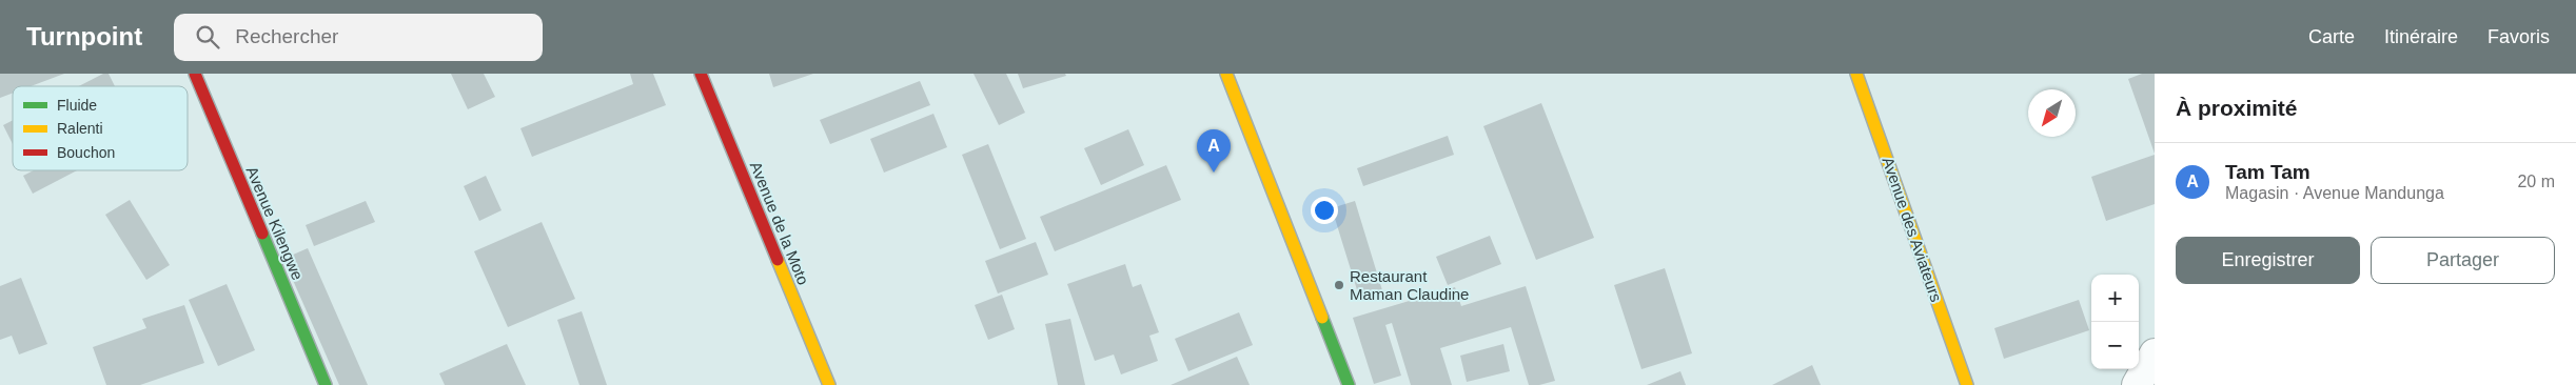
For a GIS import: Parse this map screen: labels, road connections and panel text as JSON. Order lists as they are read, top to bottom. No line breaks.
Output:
{"streets":{"street":["Avenue Kilengwe","Avenue de la Moto","Avenue des Aviateurs"]},"places":["Restaurant Maman Claudine"],"legend":["Fluide","Ralenti","Bouchon"],"north":"bottom left","page":{"header":"Turnpoint","search":"Rechercher","nav":["Carte","Itinéraire","Favoris"],"heading":"À proximité","pins":"A","list":[{"mark":"A","name":"Tam Tam","note":"Magasin · Avenue Mandunga","value":"20 m"}],"buttons":["Enregistrer","Partager"],"map_buttons":["+","−"]}}
